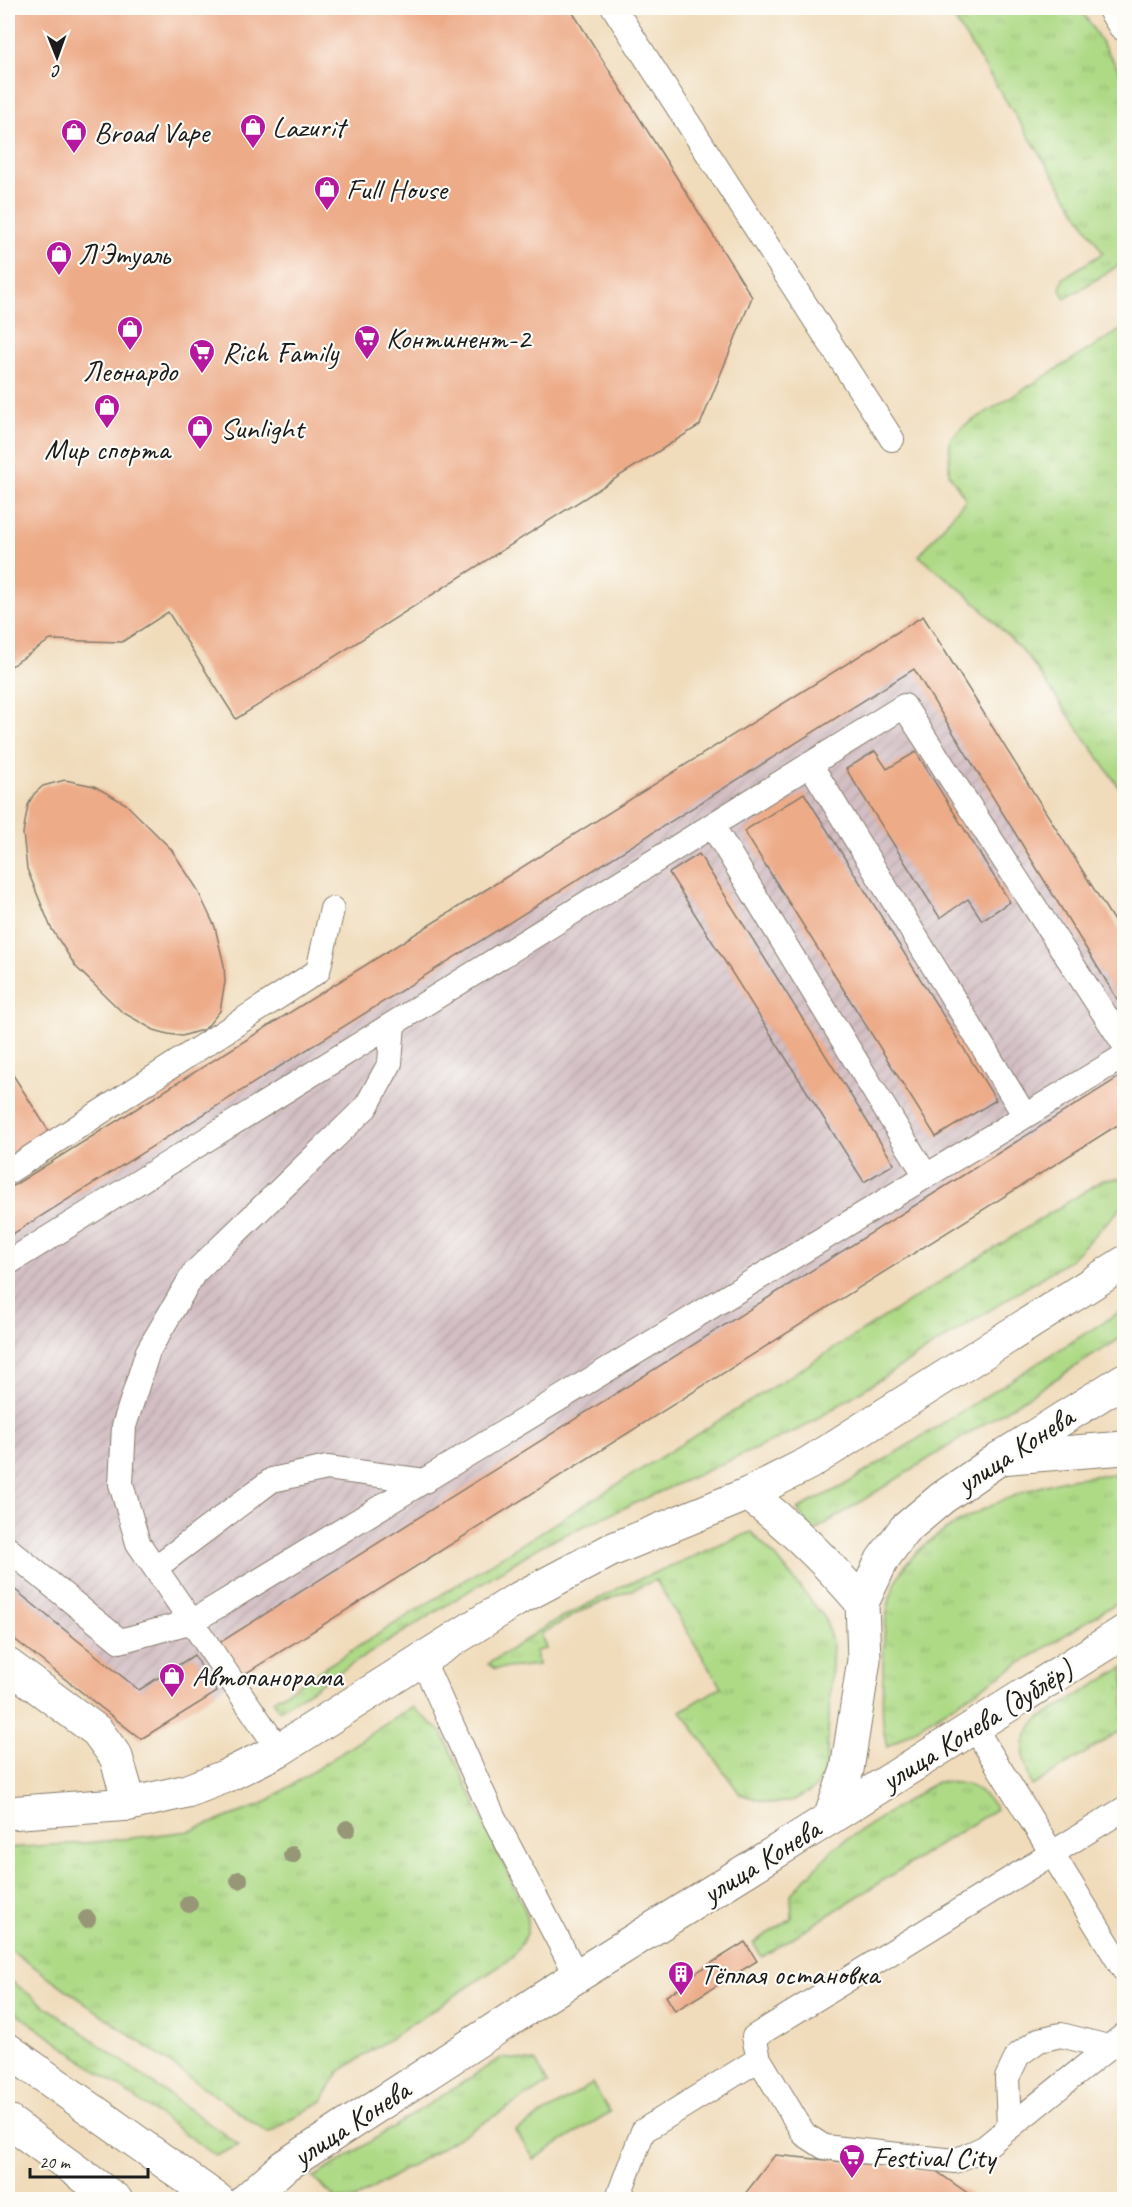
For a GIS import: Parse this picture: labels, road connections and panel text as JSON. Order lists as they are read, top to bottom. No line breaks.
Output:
{"streets":{"main road":["улица Конева","улица Конева (дублёр)"]},"crossings":[["улица Конева","улица Конева (дублёр)"]],"places":{"shop":["Lazurit","Broad Vape","Full House","Л'Этуаль","Леонардо","Мир спорта","Sunlight","Автопанорама"],"supermarket":["Континент-2","Rich Family","Festival City"],"building":["Тёплая остановка"]},"scale_bar":"20 m","north":"bottom"}
